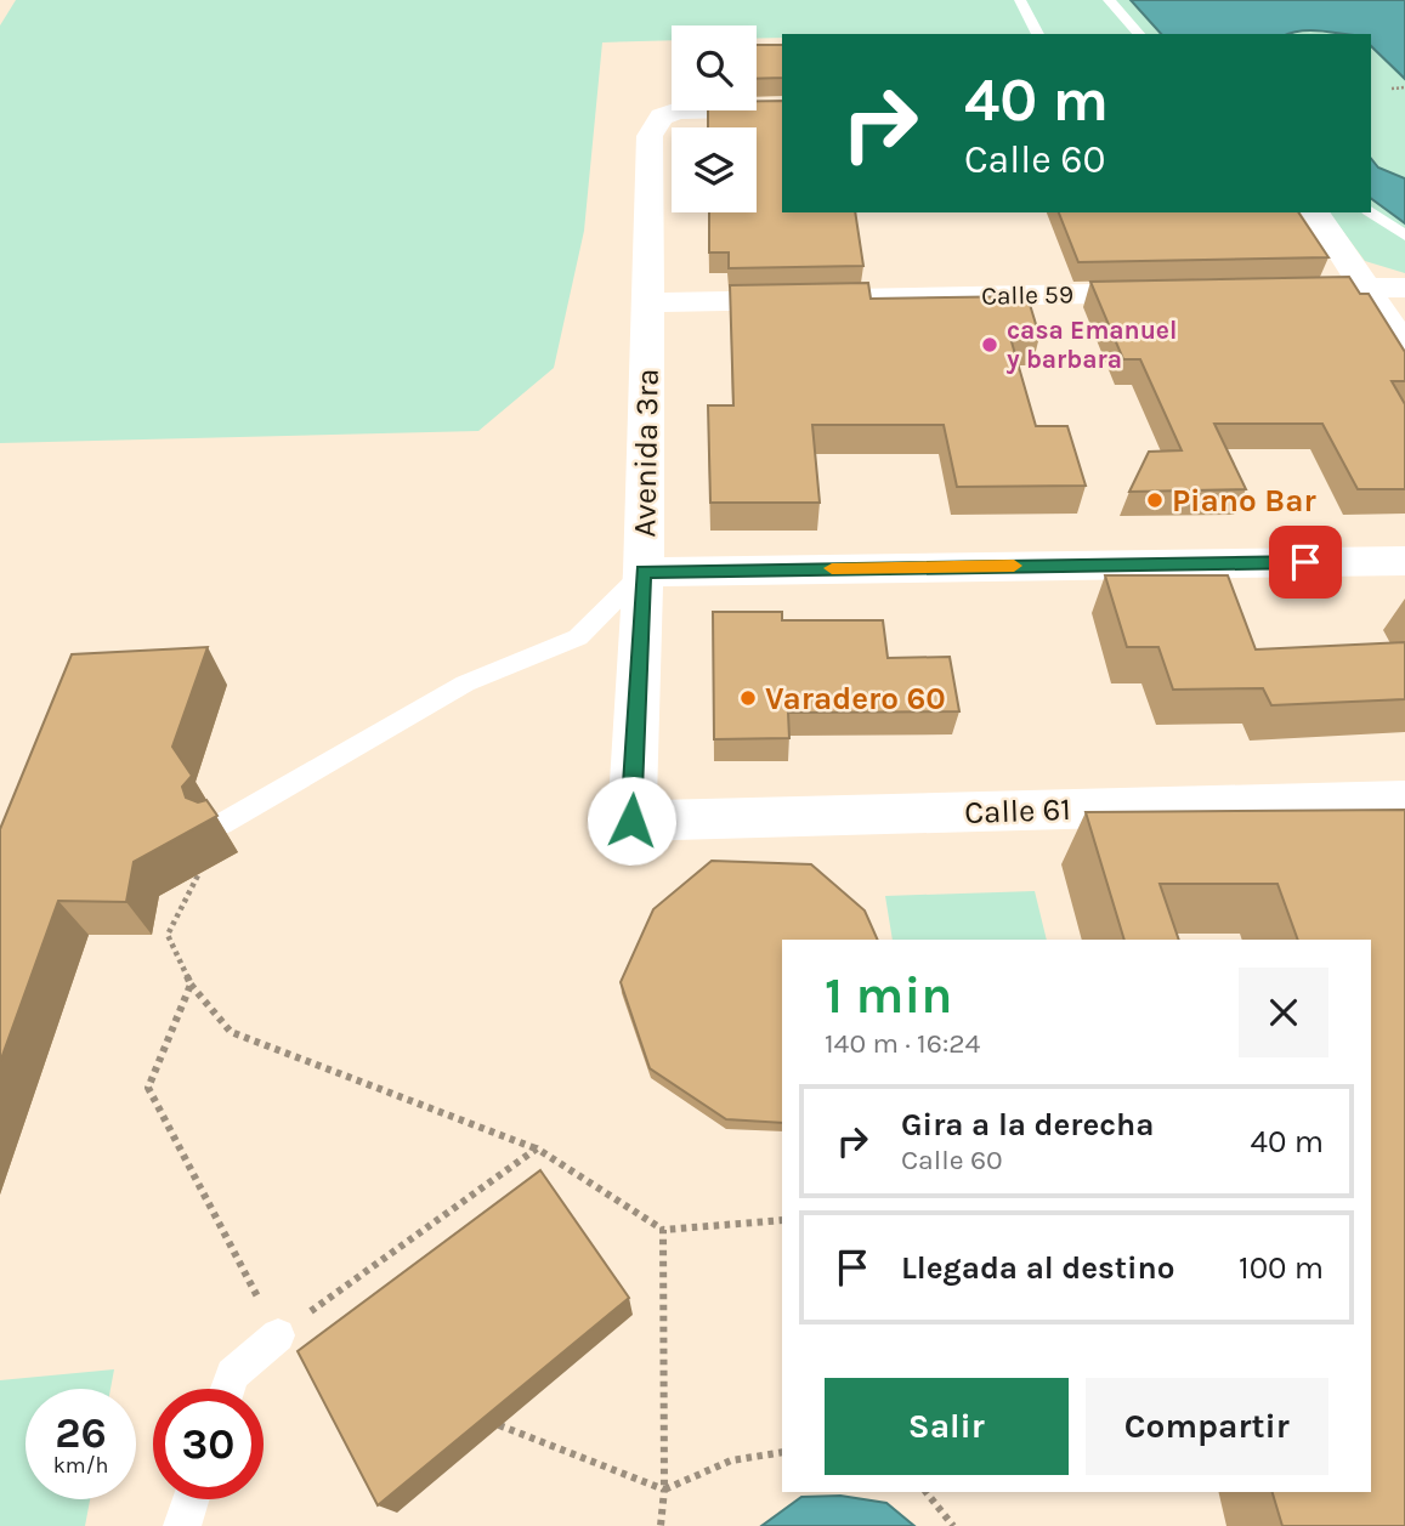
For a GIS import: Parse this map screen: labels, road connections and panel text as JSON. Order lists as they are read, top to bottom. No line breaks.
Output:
{"streets":{"street":["Calle 59","Avenida 3ra","Calle 61"]},"crossings":[["Calle 59","Avenida 3ra"],["Avenida 3ra","Calle 61"]],"places":["casa Emanuel y barbara","Piano Bar","Varadero 60"],"page":{"turn":["40 m","Calle 60"],"heading":["1 min","140 m · 16:24"],"list":[{"name":"Gira a la derecha","note":"Calle 60","value":"40 m"},{"name":"Llegada al destino","value":"100 m"}],"buttons":["Salir","Compartir"],"speed":"26 km/h","limit":"30"}}
